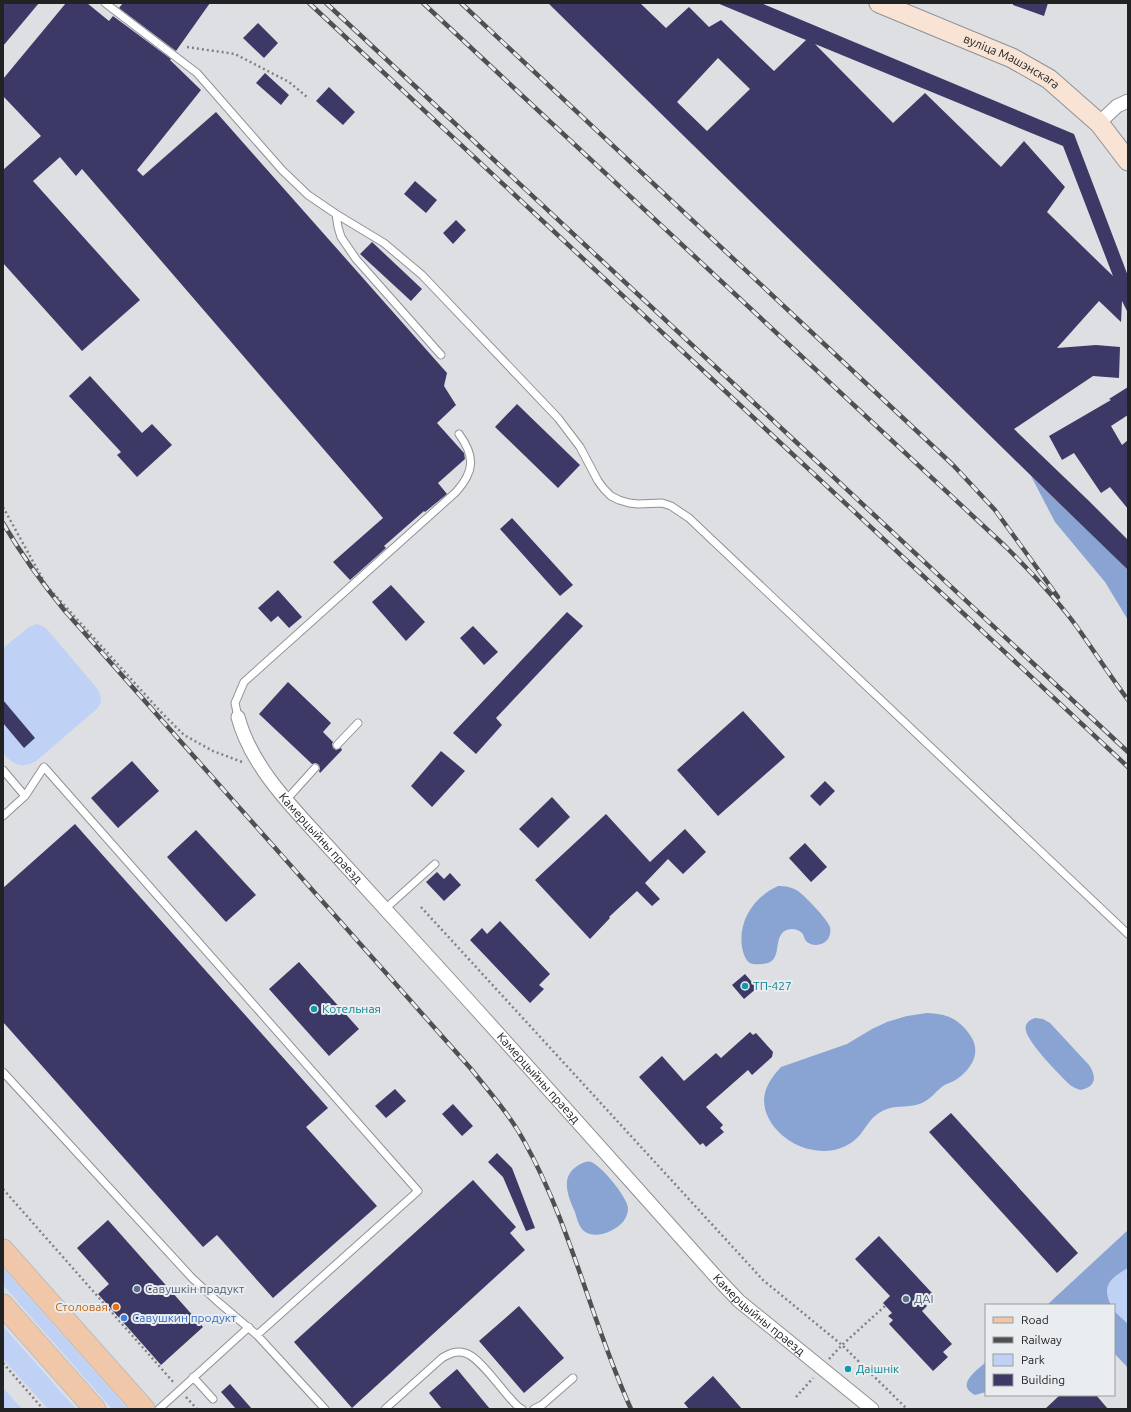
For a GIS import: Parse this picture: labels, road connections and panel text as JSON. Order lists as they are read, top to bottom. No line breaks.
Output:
{"streets":{"main road":["вуліца Машэнскага"],"street":["Камерцыйны праезд"]},"places":["ТП-427","Котельная","Савушкін прадукт","ДАІ","Столовая","Савушкин продукт","Даішнік"],"legend":["Road","Railway","Park","Building"]}
